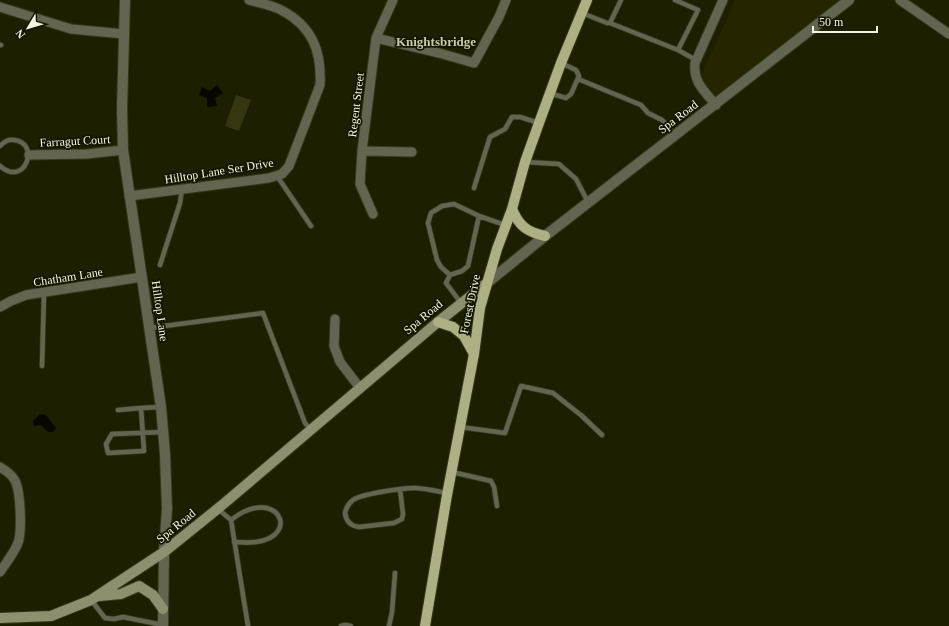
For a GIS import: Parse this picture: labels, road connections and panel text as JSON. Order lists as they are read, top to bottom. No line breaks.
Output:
{"streets":{"main road":["Spa Road","Forest Drive"],"street":["Regent Street","Farragut Court","Hilltop Lane Ser Drive","Chatham Lane","Hilltop Lane"]},"crossings":[["Spa Road","Forest Drive"],["Spa Road","Hilltop Lane"],["Farragut Court","Hilltop Lane"],["Hilltop Lane Ser Drive","Hilltop Lane"],["Chatham Lane","Hilltop Lane"]],"districts":["Knightsbridge"],"scale_bar":"50 m","north":"bottom left"}
